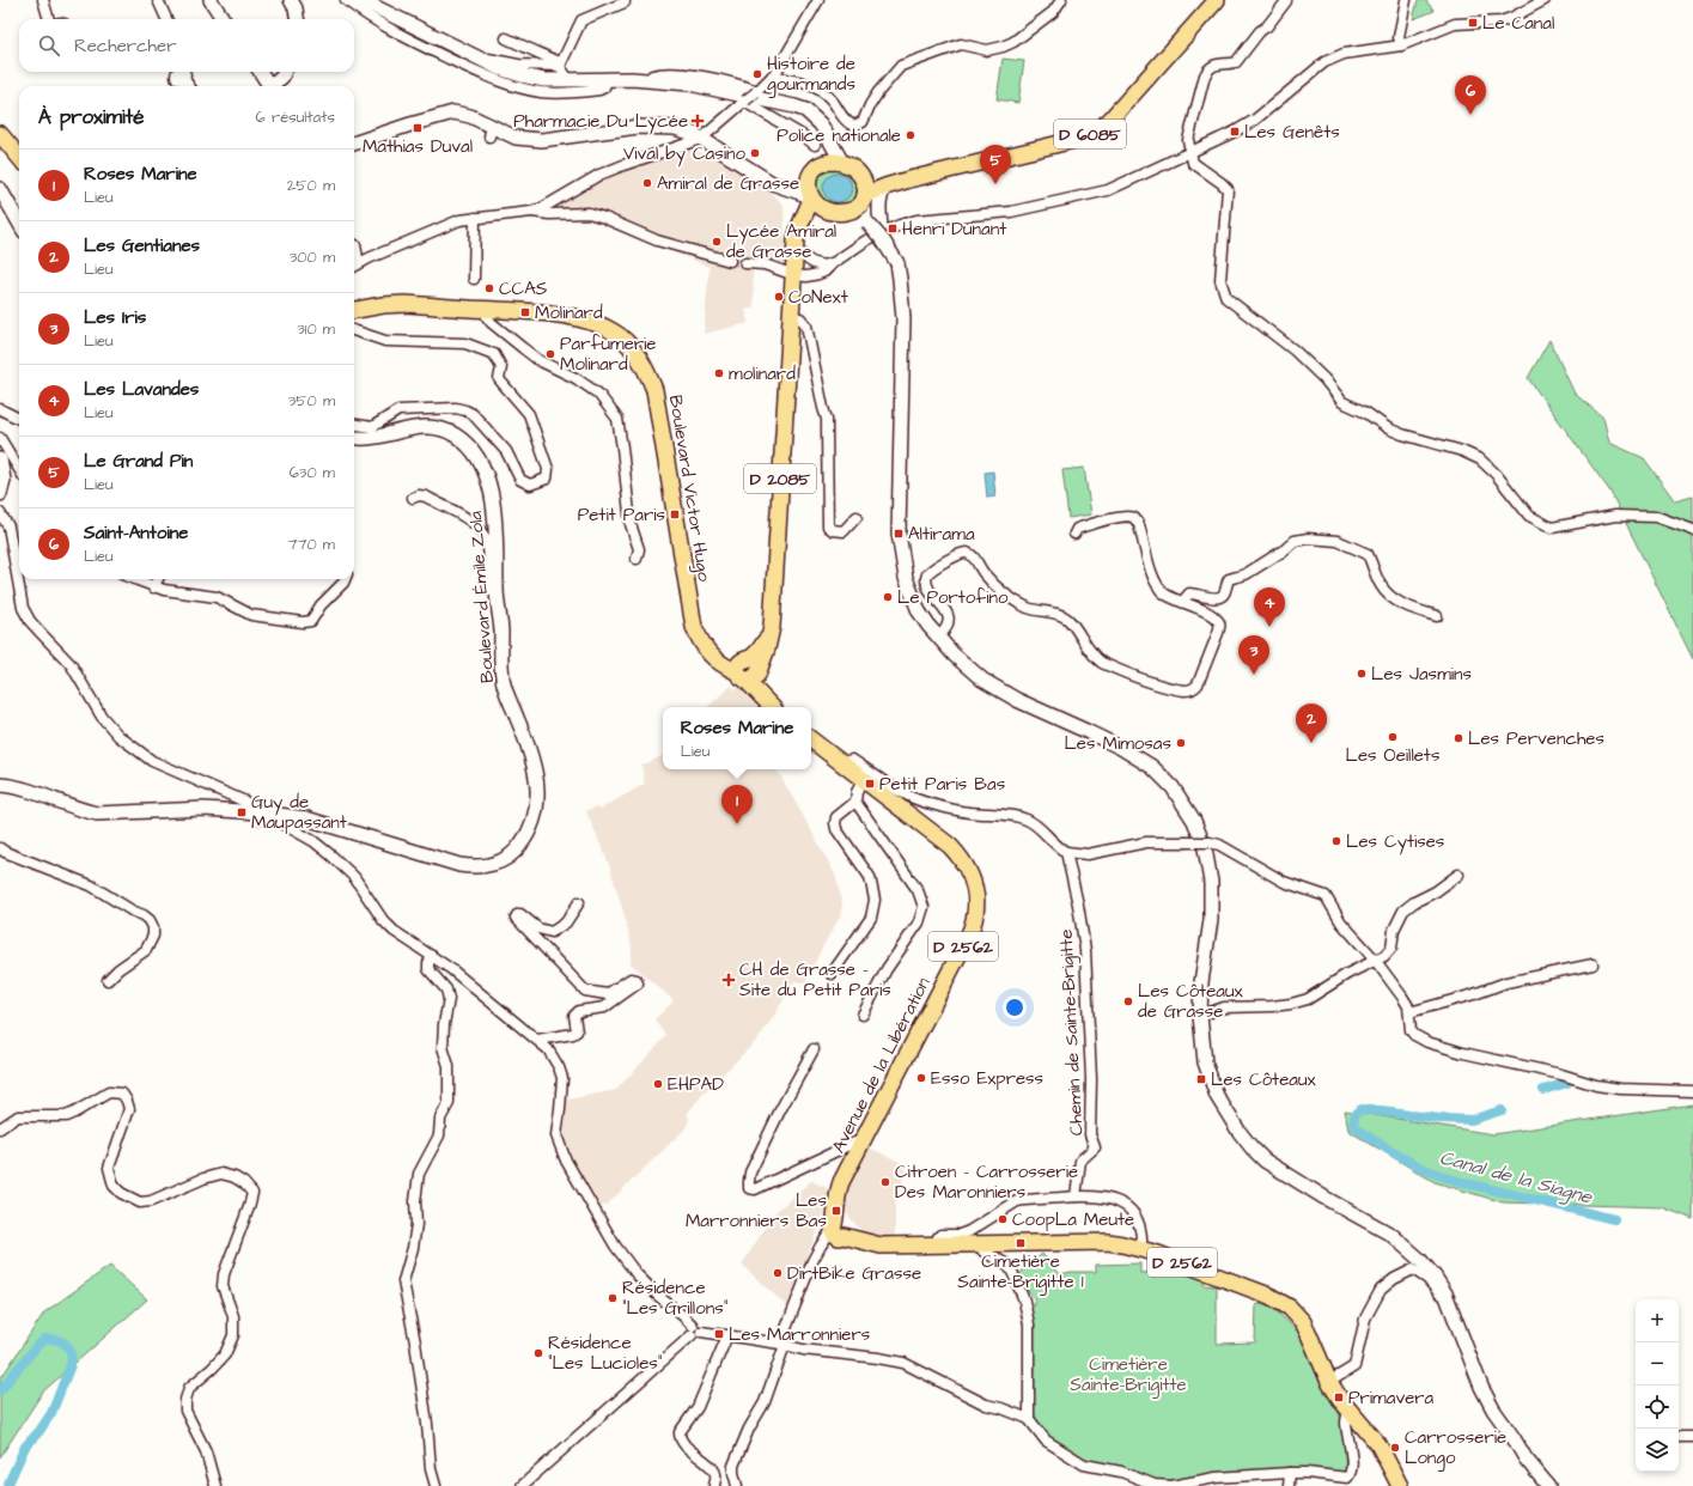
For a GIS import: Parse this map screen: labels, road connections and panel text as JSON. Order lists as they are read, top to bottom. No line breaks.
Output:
{"streets":{"main road":["D 6085","D 2085","Boulevard Victor Hugo","Boulevard Émile Zola","D 2562","Avenue de la Libération"],"street":["Chemin de Sainte-Brigitte"]},"crossings":[["D 6085","D 2085"],["D 2085","Boulevard Victor Hugo"],["D 2562","Avenue de la Libération"]],"water":["Canal de la Siagne"],"parks":["Cimetière Sainte-Brigitte"],"places":{"transit":["Le Canal","Mathias Duval","Les Genêts","Henri Dunant","Molinard","Petit Paris","Altirama","Petit Paris Bas","Guy de Maupassant","Les Côteaux","Les Marronniers Bas","Cimetière Sainte-Brigitte 1","Les Marronniers","Primavera"],"other":["Histoire de gourmands","Police nationale","Vival by Casino","Amiral de Grasse","Lycée Amiral de Grasse","CCAS","CoNext","Parfumerie Molinard","molinard","Le Portofino","Les Jasmins","Les Oeillets","Les Pervenches","Les Mimosas","Les Cytises","Les Côteaux de Grasse","Esso Express","EHPAD","Citroen - Carrosserie Des Maronniers","CoopLa Meute","DirtBike Grasse","Résidence \"Les Grillons\"","Résidence \"Les Lucioles\"","Carrosserie Longo"],"health":["Pharmacie Du Lycée","CH de Grasse - Site du Petit Paris"]},"page":{"search":"Rechercher","pins":["6","5","4","3","2","1"],"heading":["À proximité","6 résultats"],"list":[{"mark":"1","name":"Roses Marine","note":"Lieu","value":"250 m"},{"mark":"2","name":"Les Gentianes","note":"Lieu","value":"300 m"},{"mark":"3","name":"Les Iris","note":"Lieu","value":"310 m"},{"mark":"4","name":"Les Lavandes","note":"Lieu","value":"350 m"},{"mark":"5","name":"Le Grand Pin","note":"Lieu","value":"630 m"},{"mark":"6","name":"Saint-Antoine","note":"Lieu","value":"770 m"}],"popup":["Roses Marine","Lieu"],"map_buttons":["+","−"]}}
